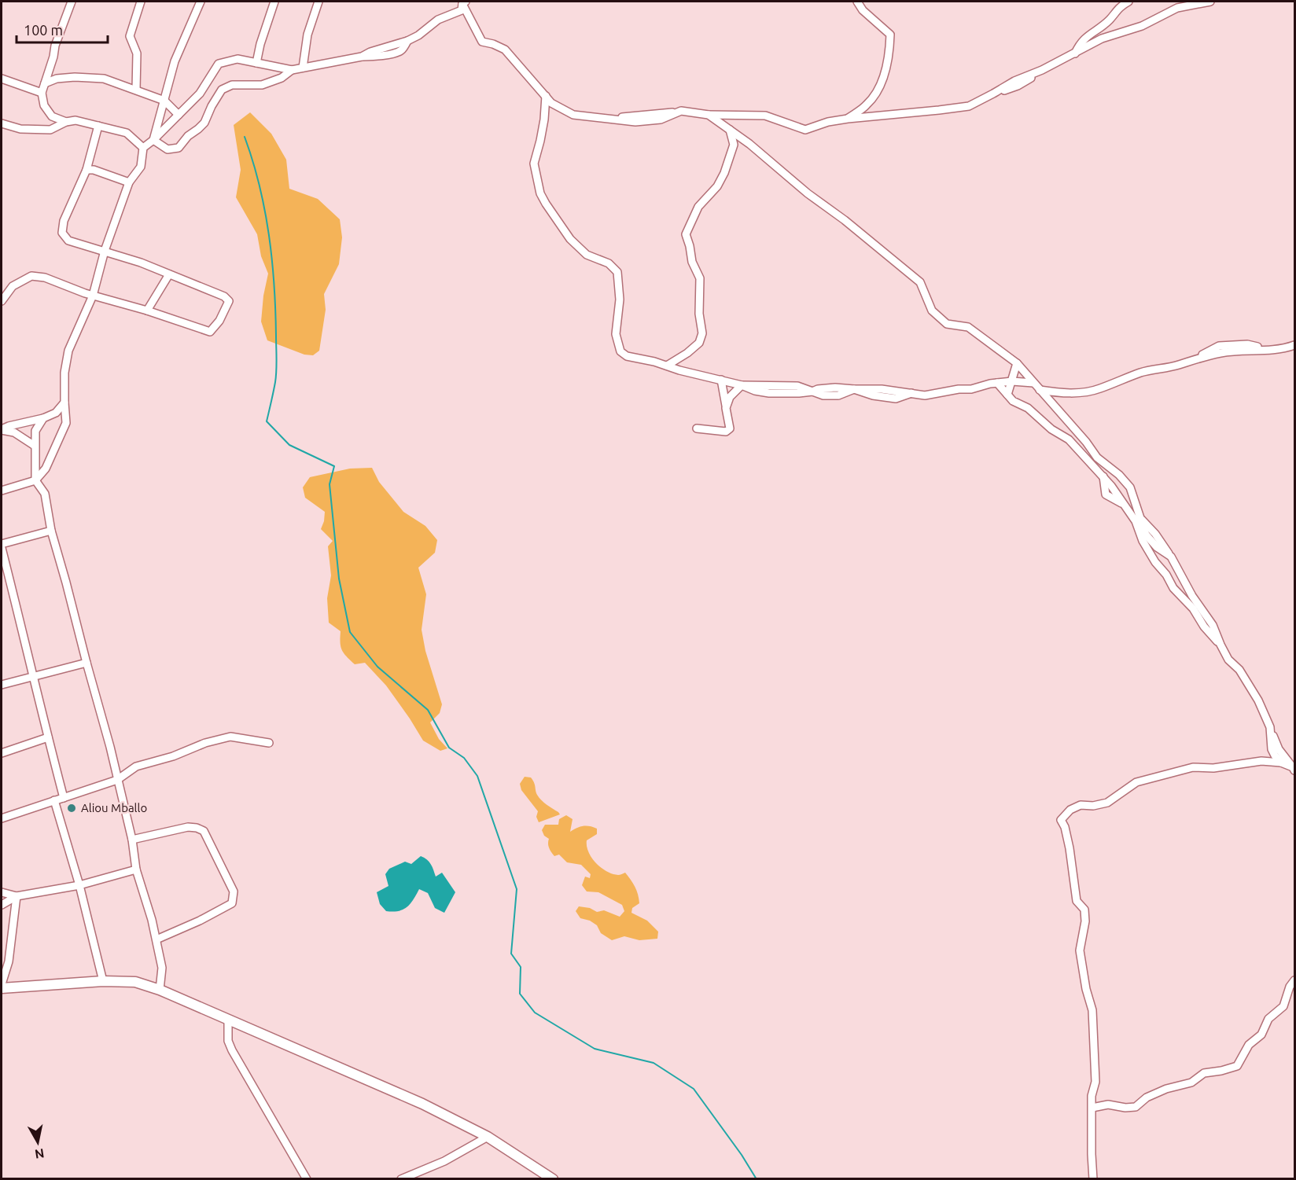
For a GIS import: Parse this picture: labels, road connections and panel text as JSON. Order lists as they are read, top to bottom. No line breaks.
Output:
{"places":["Aliou Mballo"],"scale_bar":"100 m","north":"bottom"}
